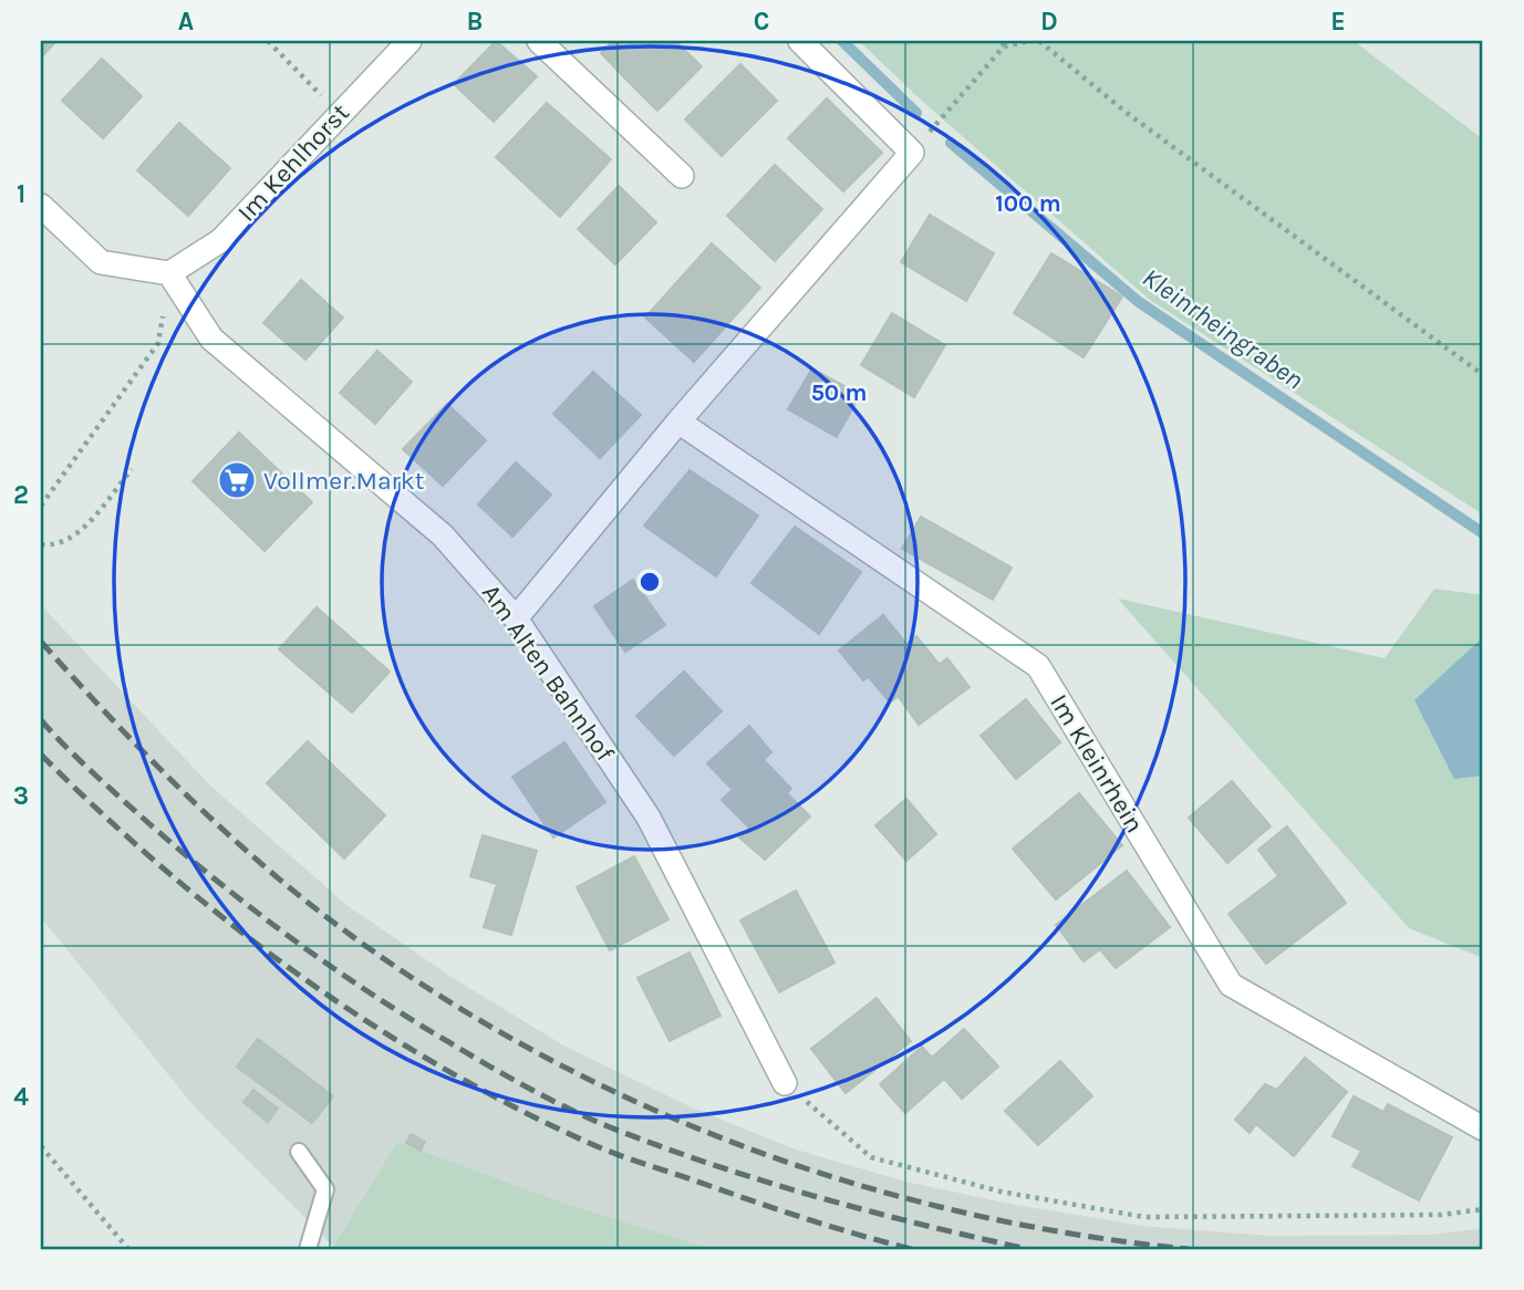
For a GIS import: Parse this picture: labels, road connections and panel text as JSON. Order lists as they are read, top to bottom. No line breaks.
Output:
{"streets":{"street":["Im Kehlhorst","Am Alten Bahnhof","Im Kleinrhein"]},"crossings":[["Im Kehlhorst","Am Alten Bahnhof"]],"water":["Kleinrheingraben"],"places":{"supermarket":["Vollmer.Markt"]},"grid":{"columns":["A","B","C","D","E"],"rows":["1","2","3","4"]},"rings":["100 m","50 m"]}
